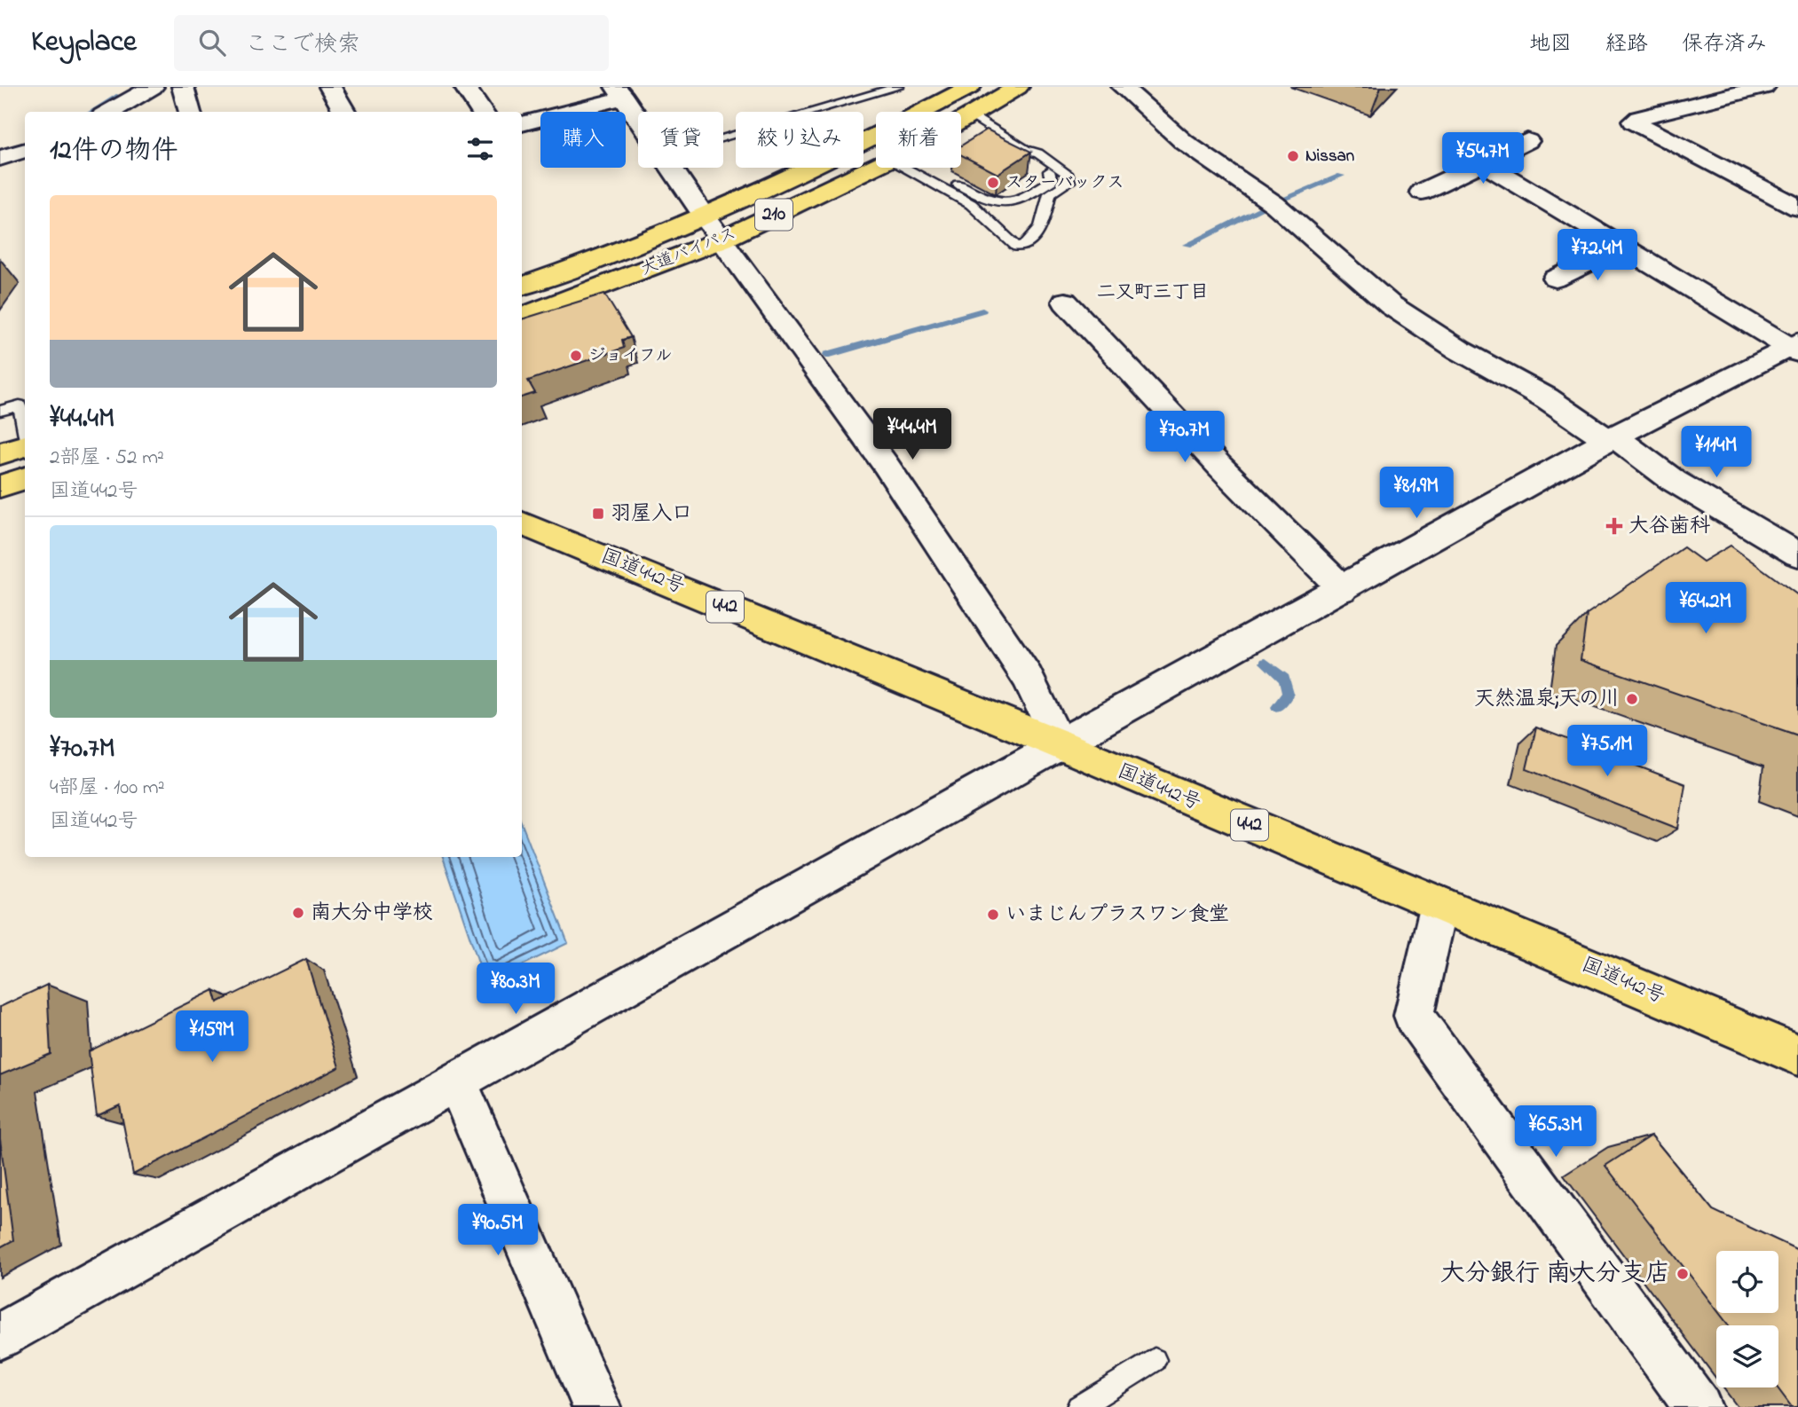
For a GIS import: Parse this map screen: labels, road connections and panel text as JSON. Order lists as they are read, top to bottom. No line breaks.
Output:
{"streets":{"highway":["210","大道バイパス","国道442号","442"]},"districts":["二又町三丁目"],"places":{"other":["Nissan","スターバックス","ジョイフル","天然温泉;天の川","南大分中学校","いまじんプラスワン食堂","大分銀行 南大分支店"],"transit":["羽屋入口"],"health":["大谷歯科"]},"page":{"header":"Keyplace","search":"ここで検索","nav":["地図","経路","保存済み"],"chip":["購入","賃貸","絞り込み","新着"],"heading":"12件の物件","price":["¥54.7M","¥72.4M","¥44.4M","¥70.7M","¥114M","¥81.9M","¥64.2M","¥75.1M","¥80.3M","¥159M","¥65.3M","¥90.5M"],"list":[{"name":"¥44.4M","note":"2部屋 · 52 m² · 国道442号"},{"name":"¥70.7M","note":"4部屋 · 100 m² · 国道442号"}]}}
